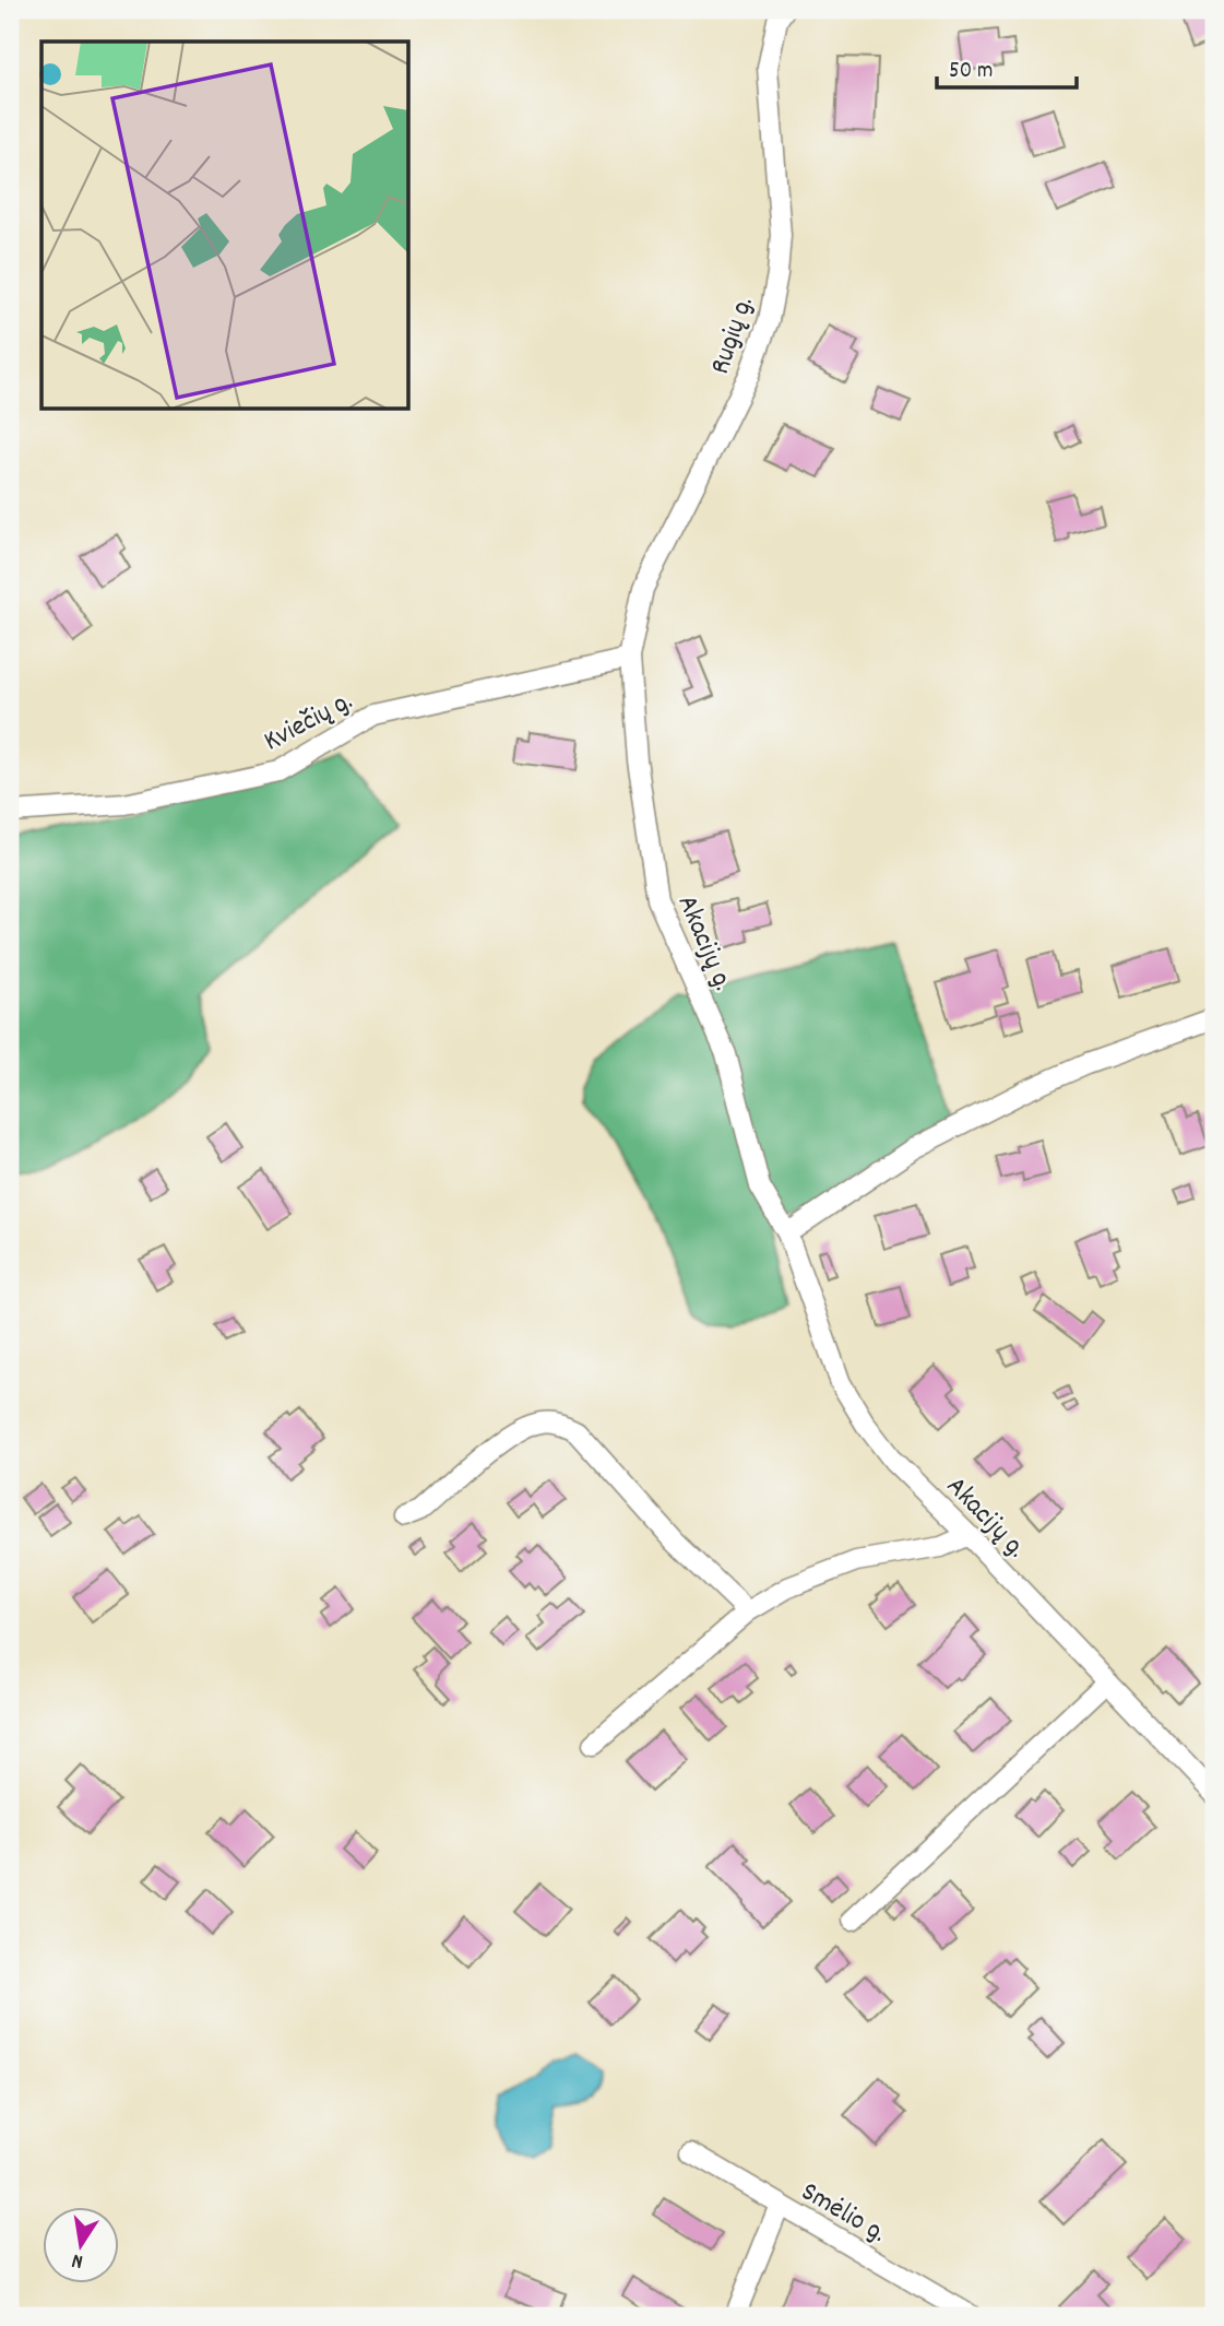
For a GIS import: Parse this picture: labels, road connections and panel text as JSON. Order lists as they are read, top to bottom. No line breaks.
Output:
{"streets":{"street":["Rugių g.","Kviečių g.","Akacijų g.","Smėlio g."]},"crossings":[["Rugių g.","Kviečių g."],["Rugių g.","Akacijų g."],["Kviečių g.","Akacijų g."]],"scale_bar":"50 m","north":"bottom"}
